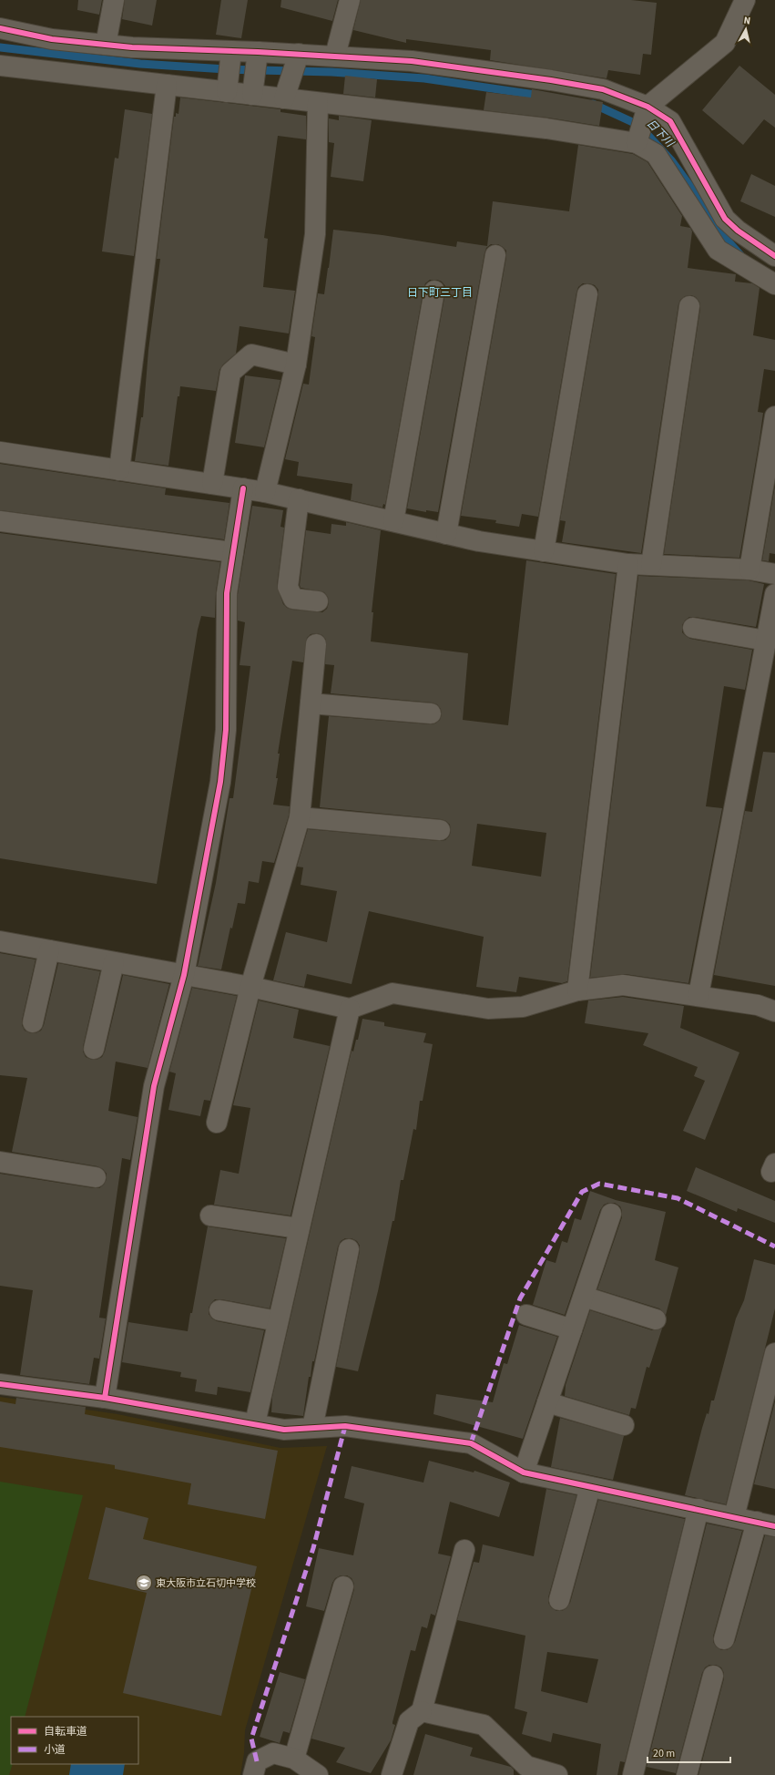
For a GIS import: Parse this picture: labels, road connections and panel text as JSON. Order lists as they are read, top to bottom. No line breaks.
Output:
{"districts":["日下町三丁目"],"water":["日下川"],"places":{"school or university":["東大阪市立石切中学校"]},"legend":["自転車道","小道"],"scale_bar":"20 m","north":"top"}
